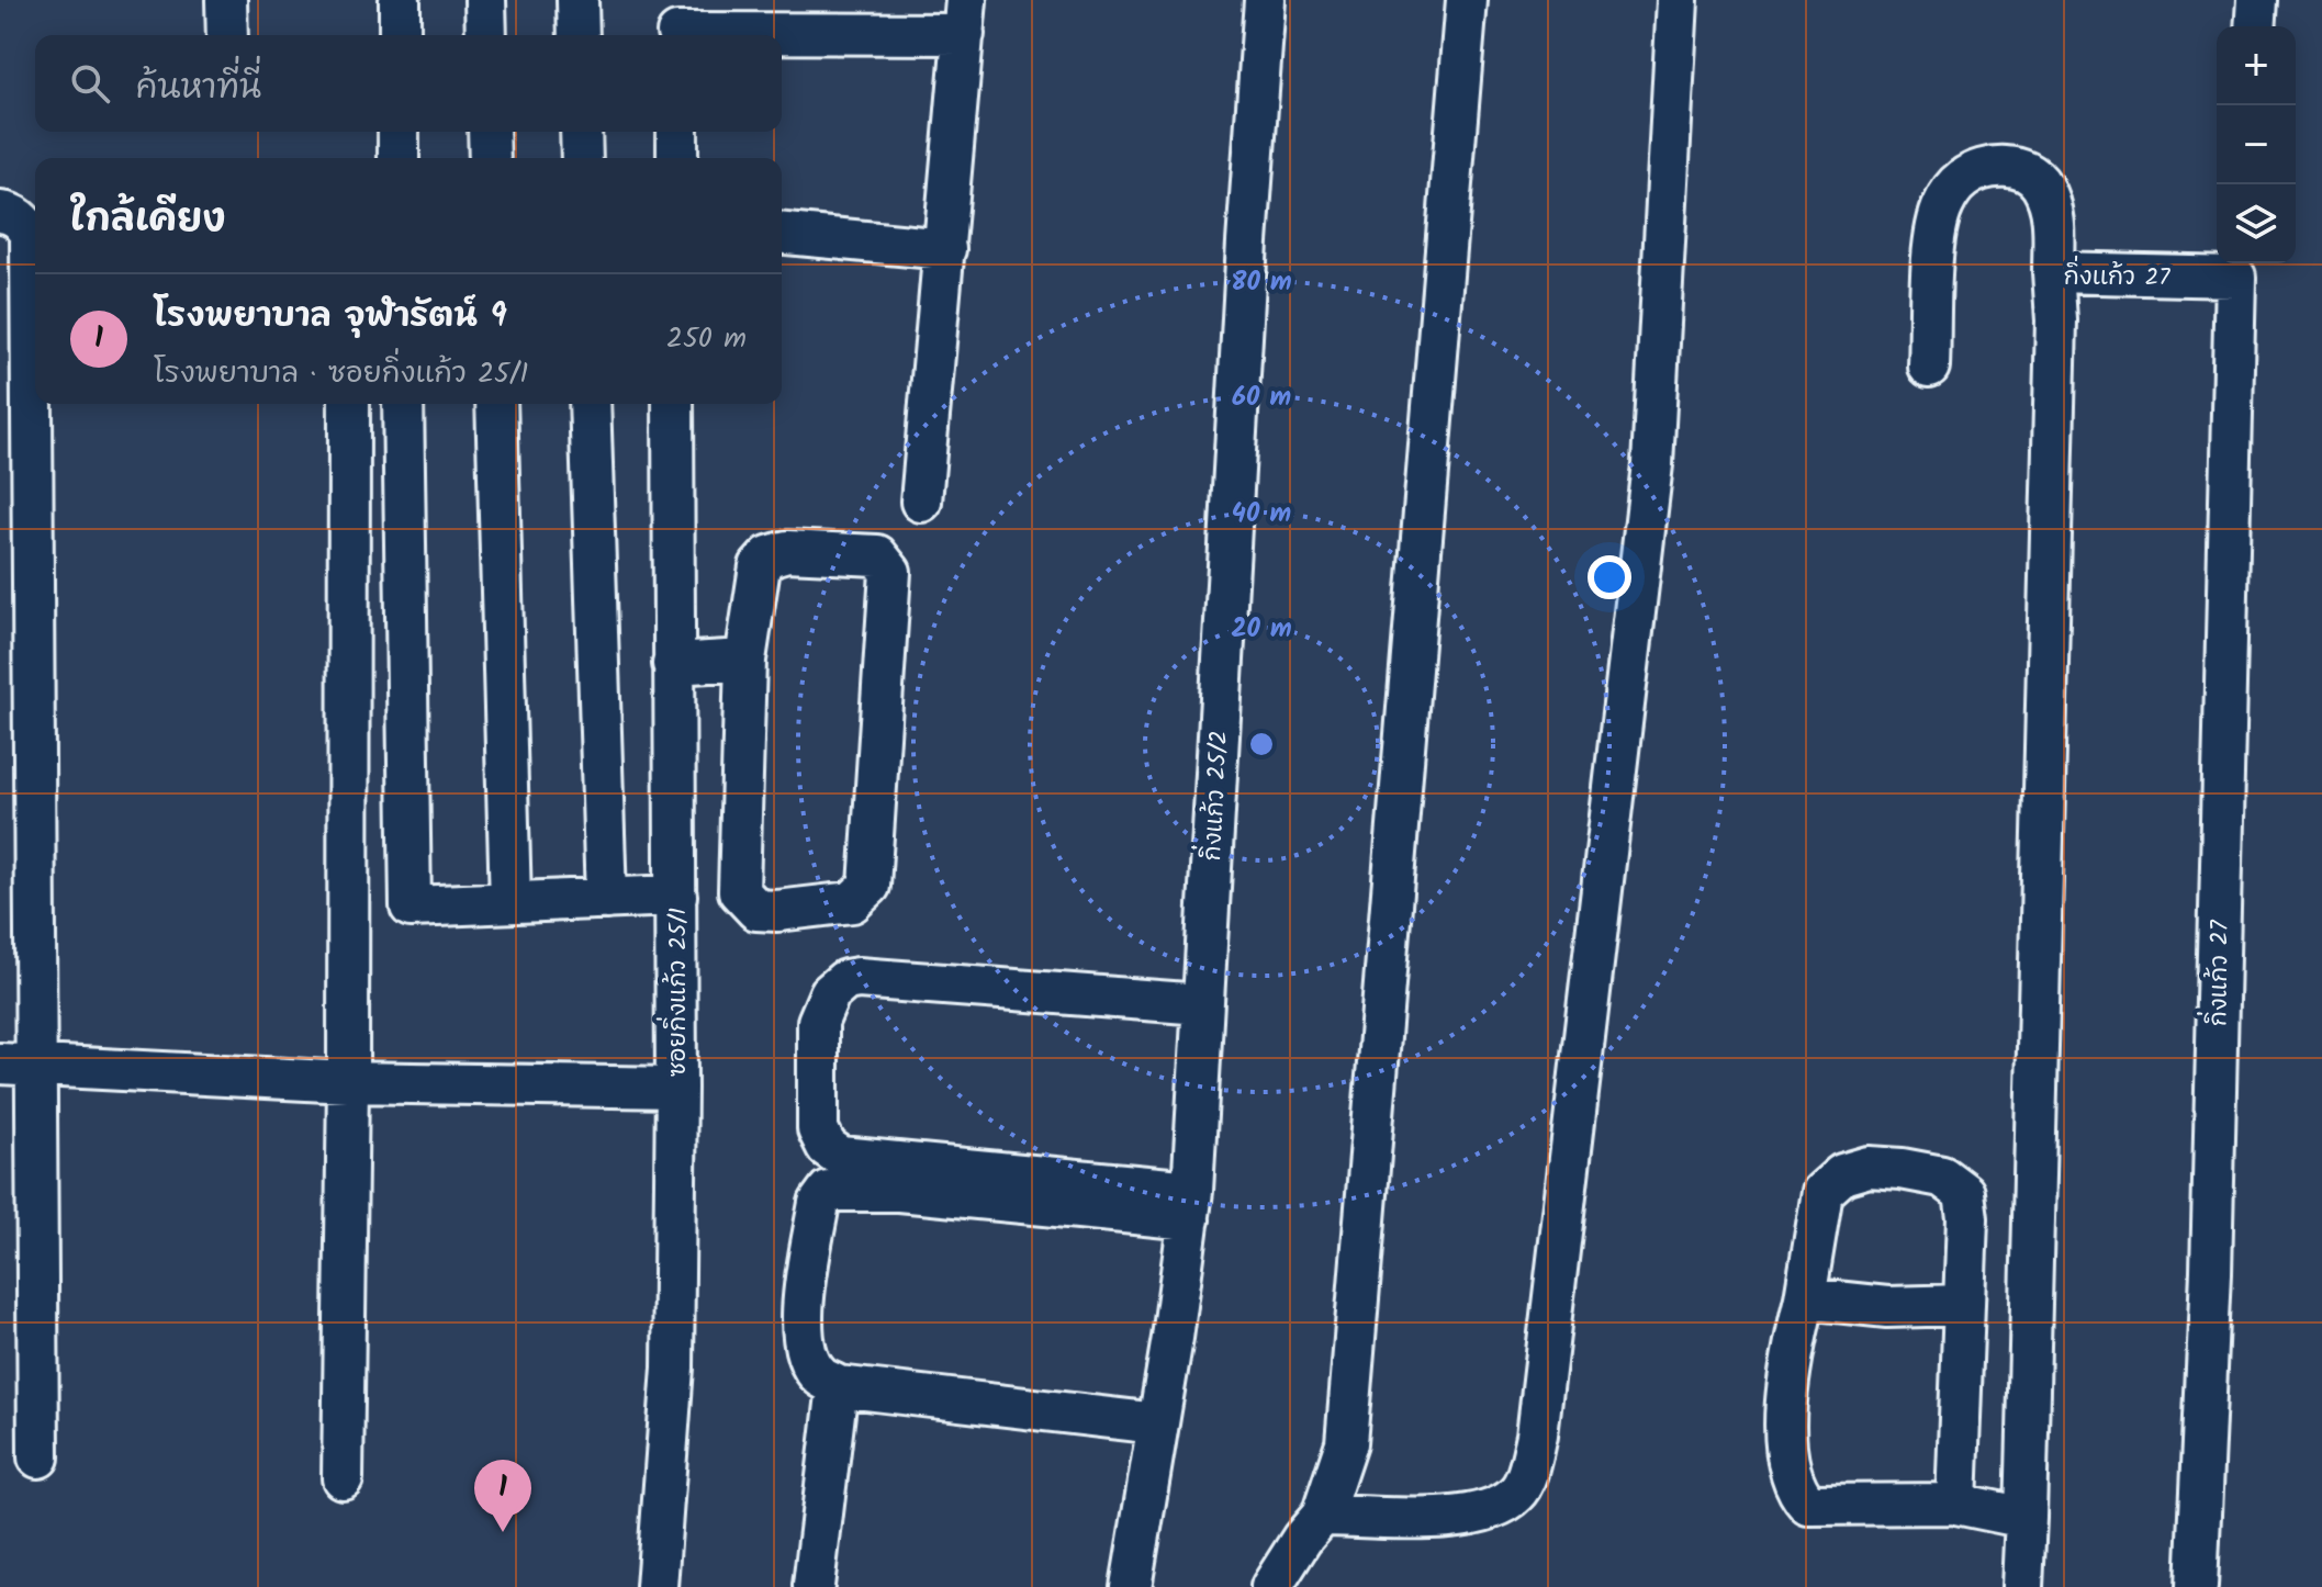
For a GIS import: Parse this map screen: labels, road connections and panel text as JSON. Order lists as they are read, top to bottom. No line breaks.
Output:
{"streets":{"street":["กิ่งแก้ว 27","กิ่งแก้ว 25/2","ซอยกิ่งแก้ว 25/1"]},"page":{"map_buttons":["+","−"],"search":"ค้นหาที่นี่","heading":"ใกล้เคียง","list":[{"mark":"1","name":"โรงพยาบาล จุฬารัตน์ 9","note":"โรงพยาบาล · ซอยกิ่งแก้ว 25/1","value":"250 m"}],"pins":"1"},"rings":["80 m","60 m","40 m","20 m"]}
